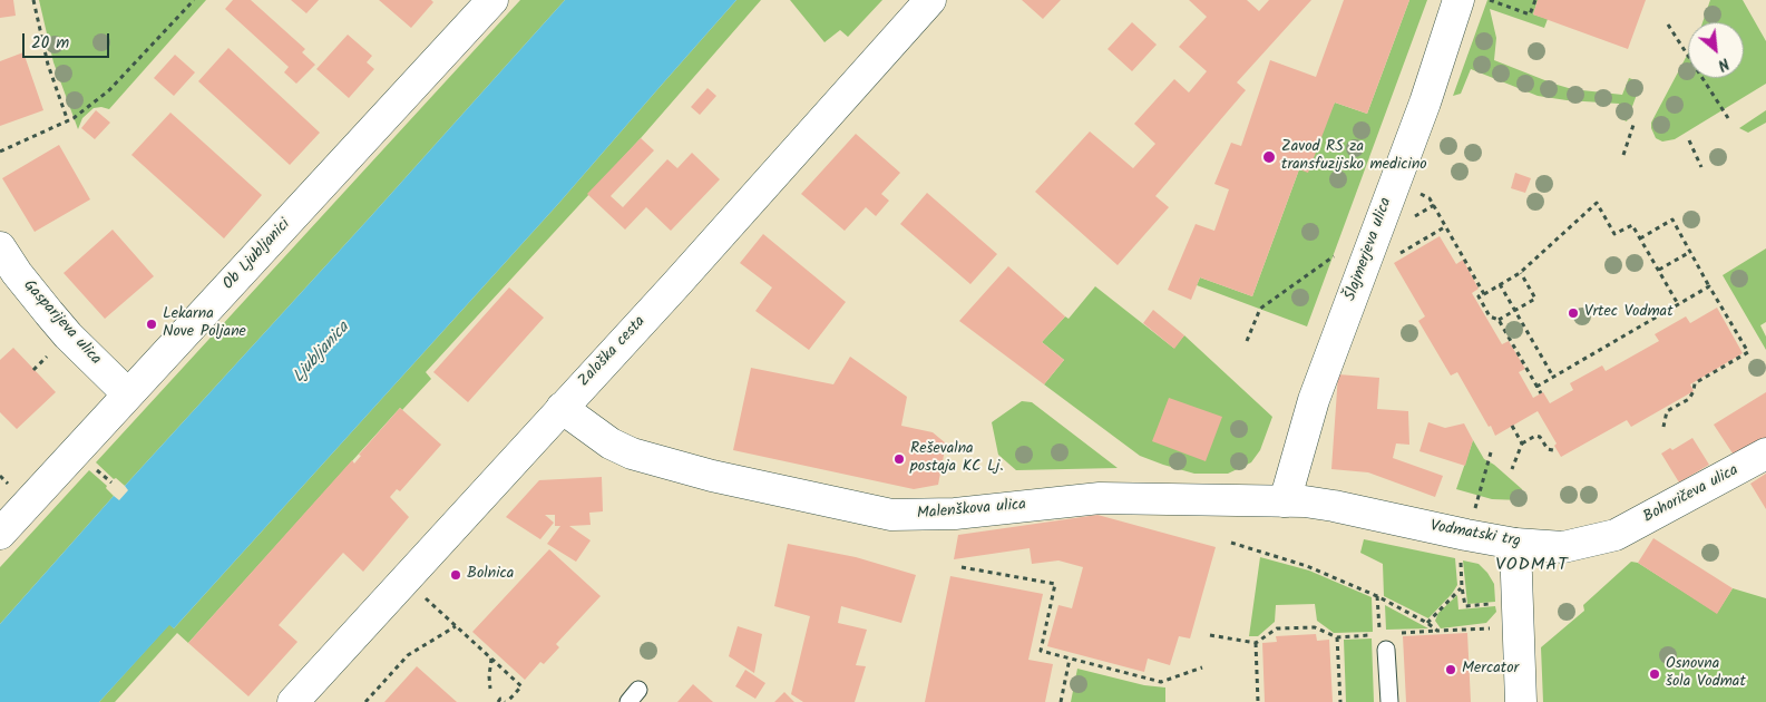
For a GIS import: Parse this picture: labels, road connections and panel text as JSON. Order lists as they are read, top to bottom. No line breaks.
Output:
{"streets":{"street":["Šlajmerjeva ulica","Ob Ljubljanici","Gasparijeva ulica","Zaloška cesta","Bohoričeva ulica","Malenškova ulica","Vodmatski trg"]},"crossings":[["Šlajmerjeva ulica","Malenškova ulica"],["Ob Ljubljanici","Gasparijeva ulica"],["Zaloška cesta","Malenškova ulica"],["Bohoričeva ulica","Vodmatski trg"],["Malenškova ulica","Vodmatski trg"]],"districts":["VODMAT"],"water":["Ljubljanica"],"places":["Zavod RS za transfuzijsko medicino","Vrtec Vodmat","Lekarna Nove Poljane","Reševalna postaja KC Lj.","Bolnica","Mercator","Osnovna šola Vodmat"],"scale_bar":"20 m","north":"bottom right"}
